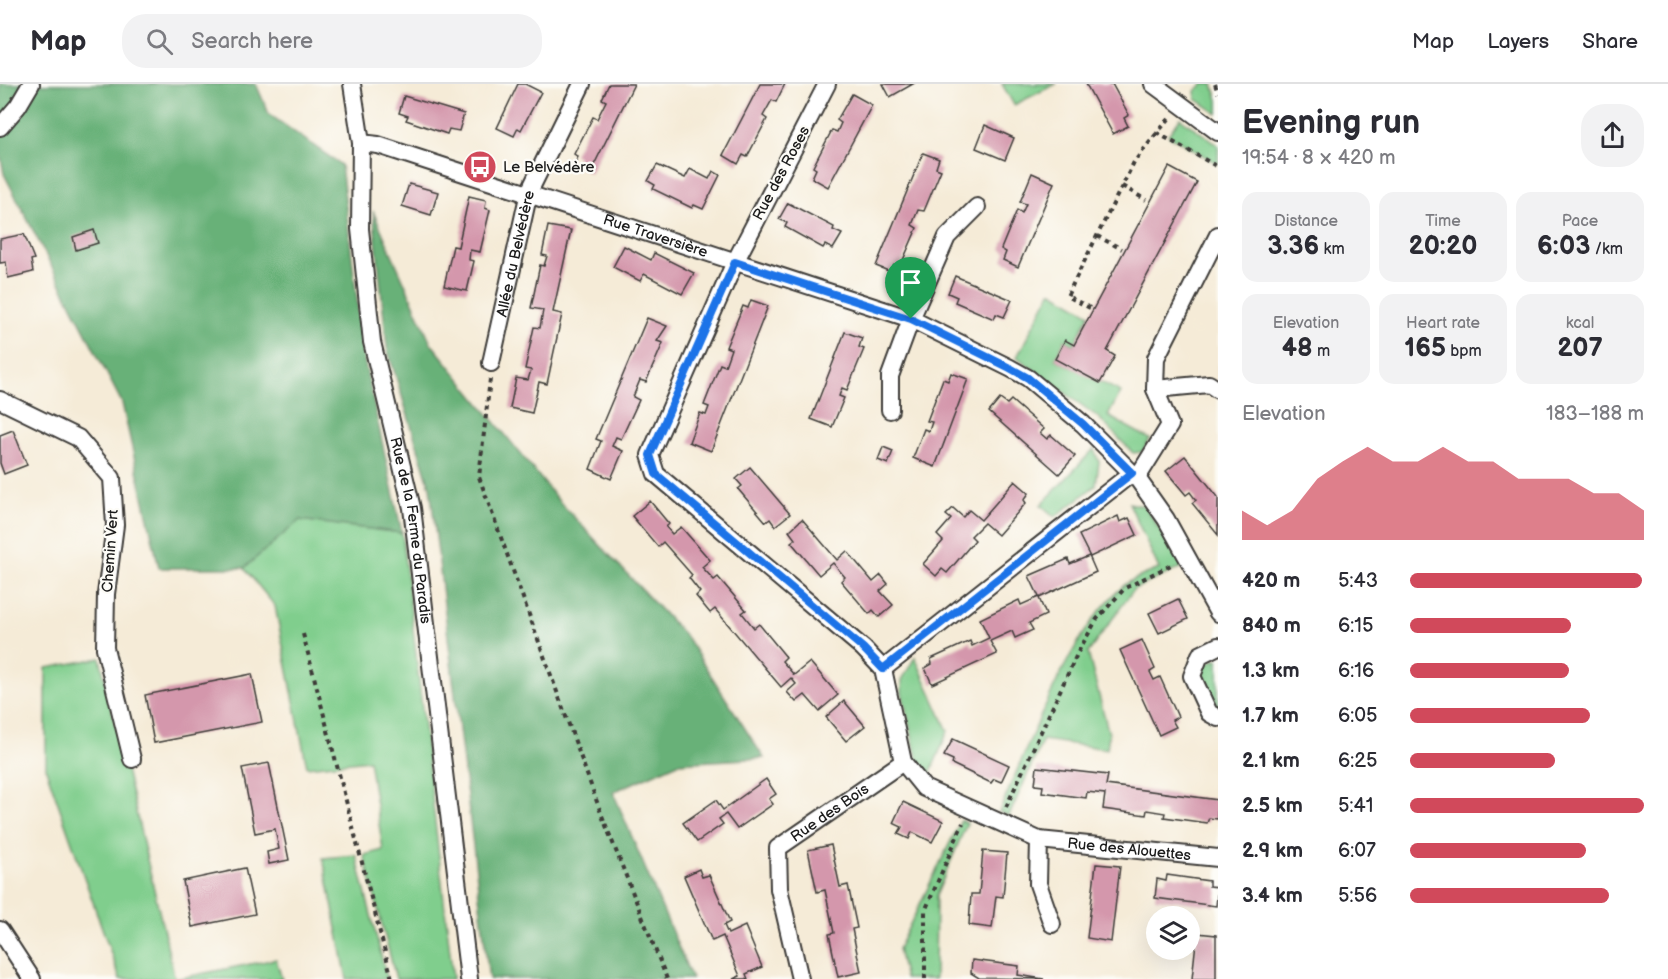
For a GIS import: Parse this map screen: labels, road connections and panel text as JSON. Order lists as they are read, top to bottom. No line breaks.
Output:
{"streets":{"street":["Rue des Roses","Rue Traversière","Allée du Belvédère","Rue de la Ferme du Paradis","Chemin Vert","Rue des Bois","Rue des Alouettes"]},"crossings":[["Rue des Roses","Rue Traversière"],["Rue Traversière","Allée du Belvédère"],["Rue Traversière","Rue de la Ferme du Paradis"],["Rue des Bois","Rue des Alouettes"]],"places":{"bus stop":["Le Belvédère"]},"page":{"header":"Map","search":"Search here","nav":["Map","Layers","Share"],"heading":["Evening run","19:54 · 8 × 420 m"],"stats":[["Distance","3.36 km"],["Time","20:20"],["Pace","6:03 /km"],["Elevation","48 m"],["Heart rate","165 bpm"],["kcal","207"]],"chart":["Elevation","183–188 m"],"list":[{"name":"420 m","note":"5:43"},{"name":"840 m","note":"6:15"},{"name":"1.3 km","note":"6:16"},{"name":"1.7 km","note":"6:05"},{"name":"2.1 km","note":"6:25"},{"name":"2.5 km","note":"5:41"},{"name":"2.9 km","note":"6:07"},{"name":"3.4 km","note":"5:56"}]}}
